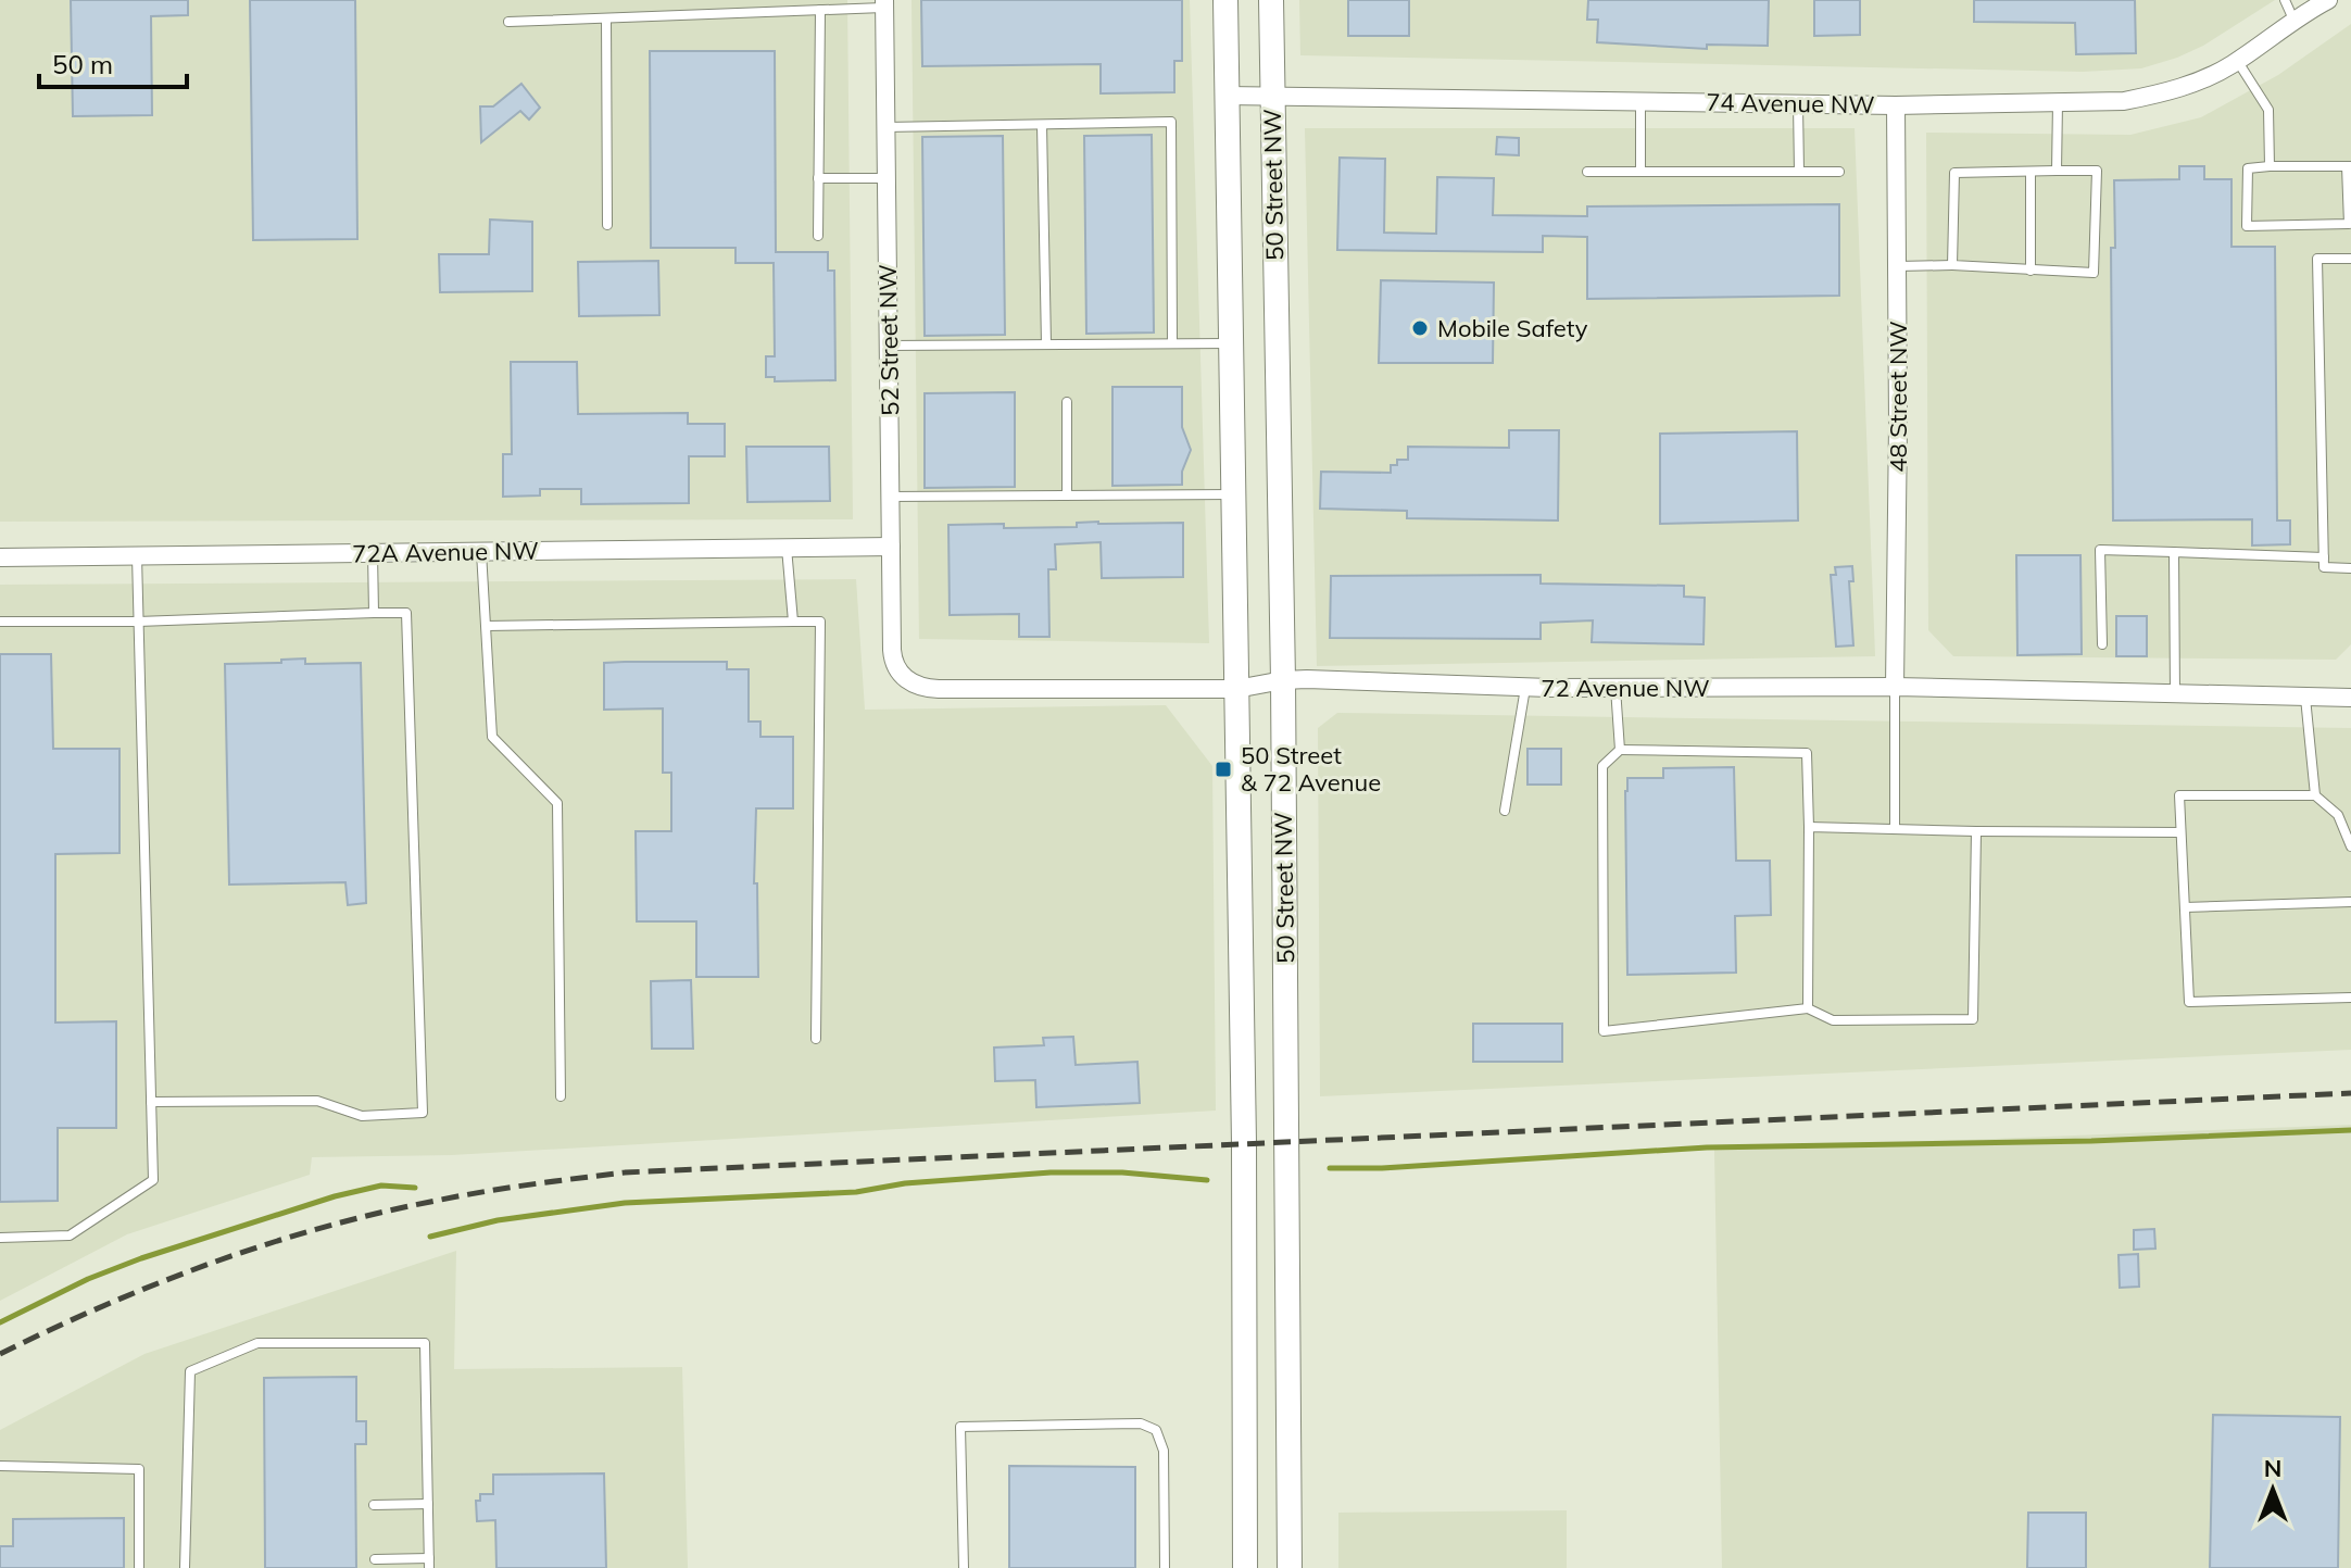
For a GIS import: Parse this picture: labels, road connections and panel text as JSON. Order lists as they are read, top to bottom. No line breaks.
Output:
{"streets":{"main road":["50 Street NW"],"street":["74 Avenue NW","52 Street NW","48 Street NW","72A Avenue NW","72 Avenue NW"]},"crossings":[["74 Avenue NW","50 Street NW"],["74 Avenue NW","48 Street NW"],["50 Street NW","72 Avenue NW"],["52 Street NW","72A Avenue NW"],["52 Street NW","72 Avenue NW"],["48 Street NW","72 Avenue NW"]],"places":{"other":["Mobile Safety"],"transit":["50 Street & 72 Avenue"]},"scale_bar":"50 m","north":"top"}
